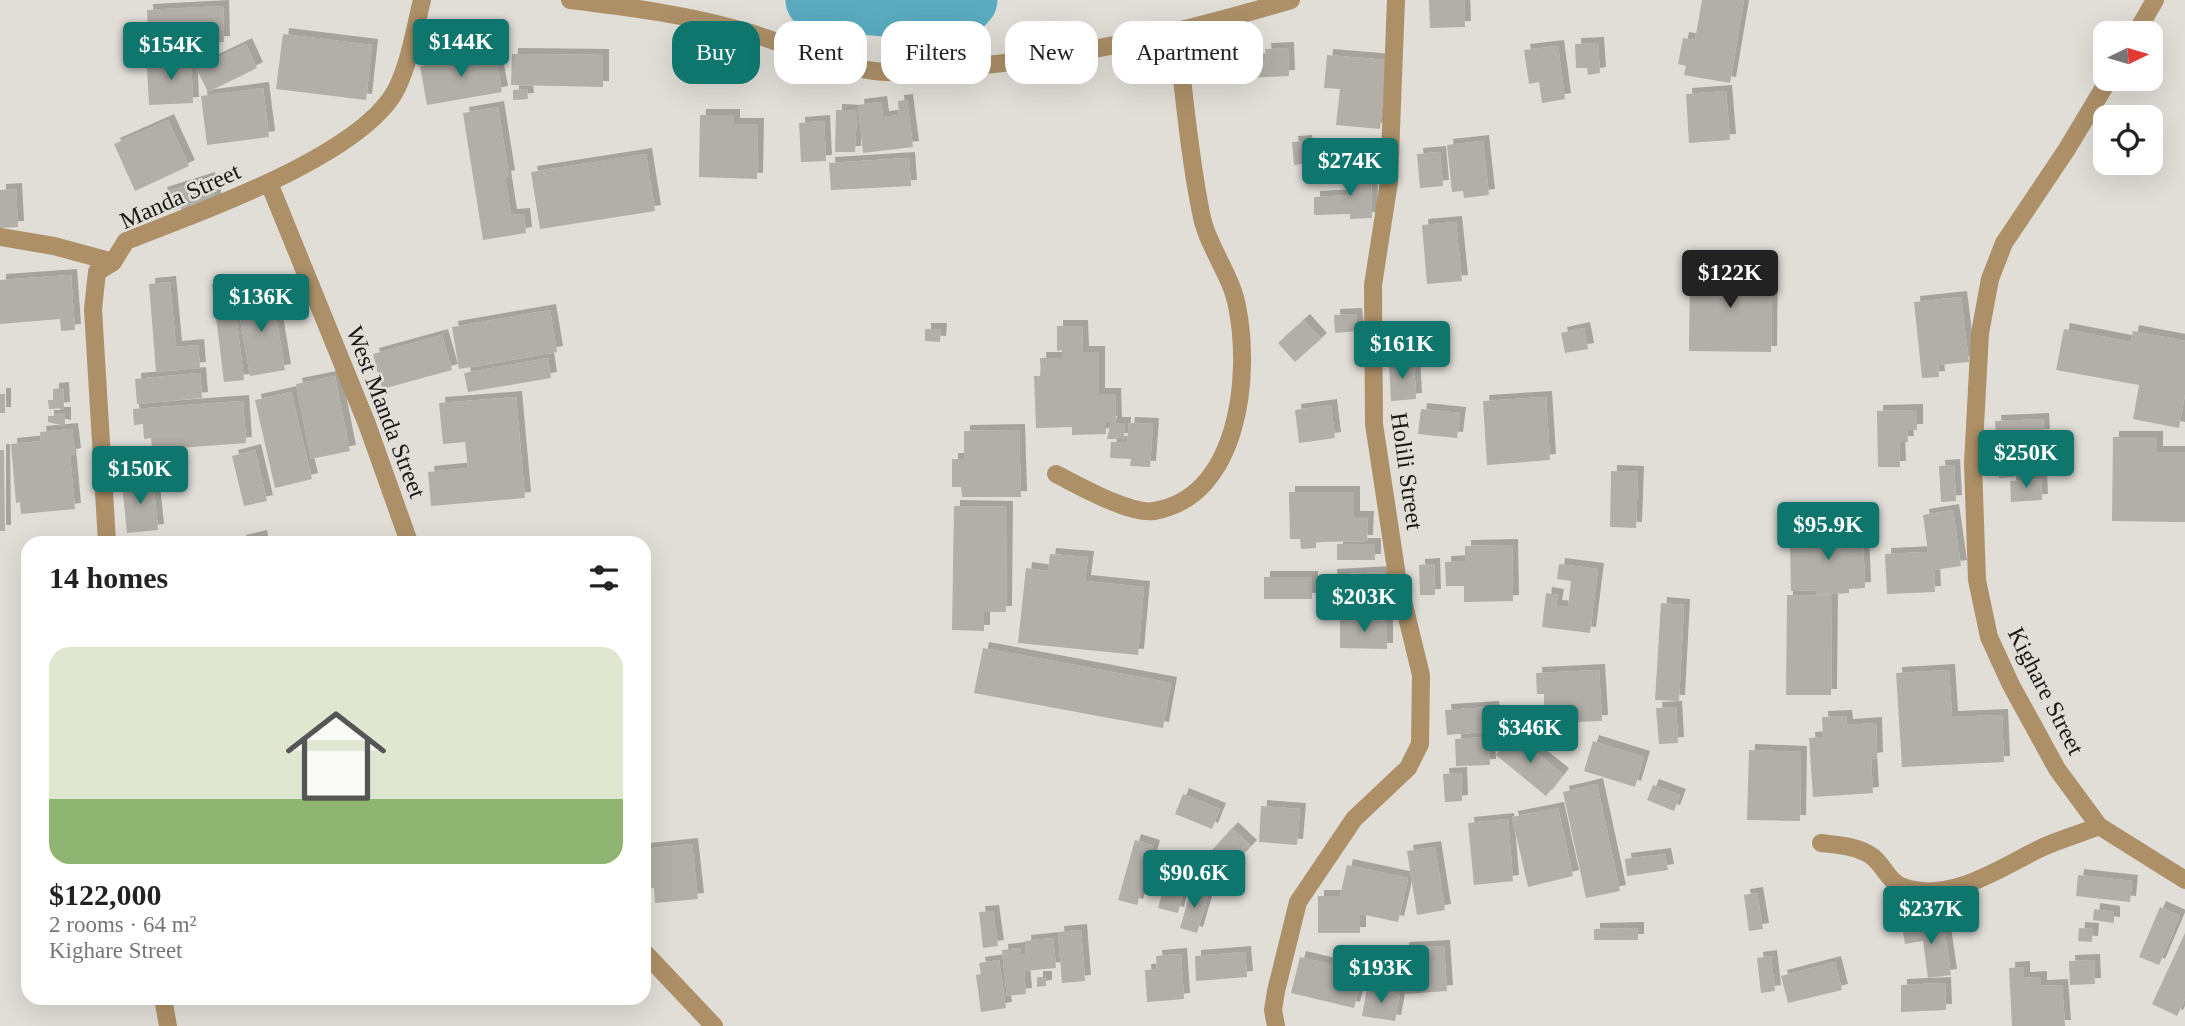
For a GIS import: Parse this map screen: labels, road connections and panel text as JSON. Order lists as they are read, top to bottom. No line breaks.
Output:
{"streets":{"street":["Manda Street","West Manda Street","Holili Street","Kighare Street"]},"crossings":[["Manda Street","West Manda Street"]],"north":"right","page":{"price":["$144K","$154K","$274K","$122K","$136K","$161K","$250K","$150K","$95.9K","$203K","$346K","$90.6K","$237K","$193K"],"chip":["Buy","Rent","Filters","New","Apartment"],"heading":"14 homes","list":[{"name":"$122,000","note":"2 rooms · 64 m² · Kighare Street"}]}}
